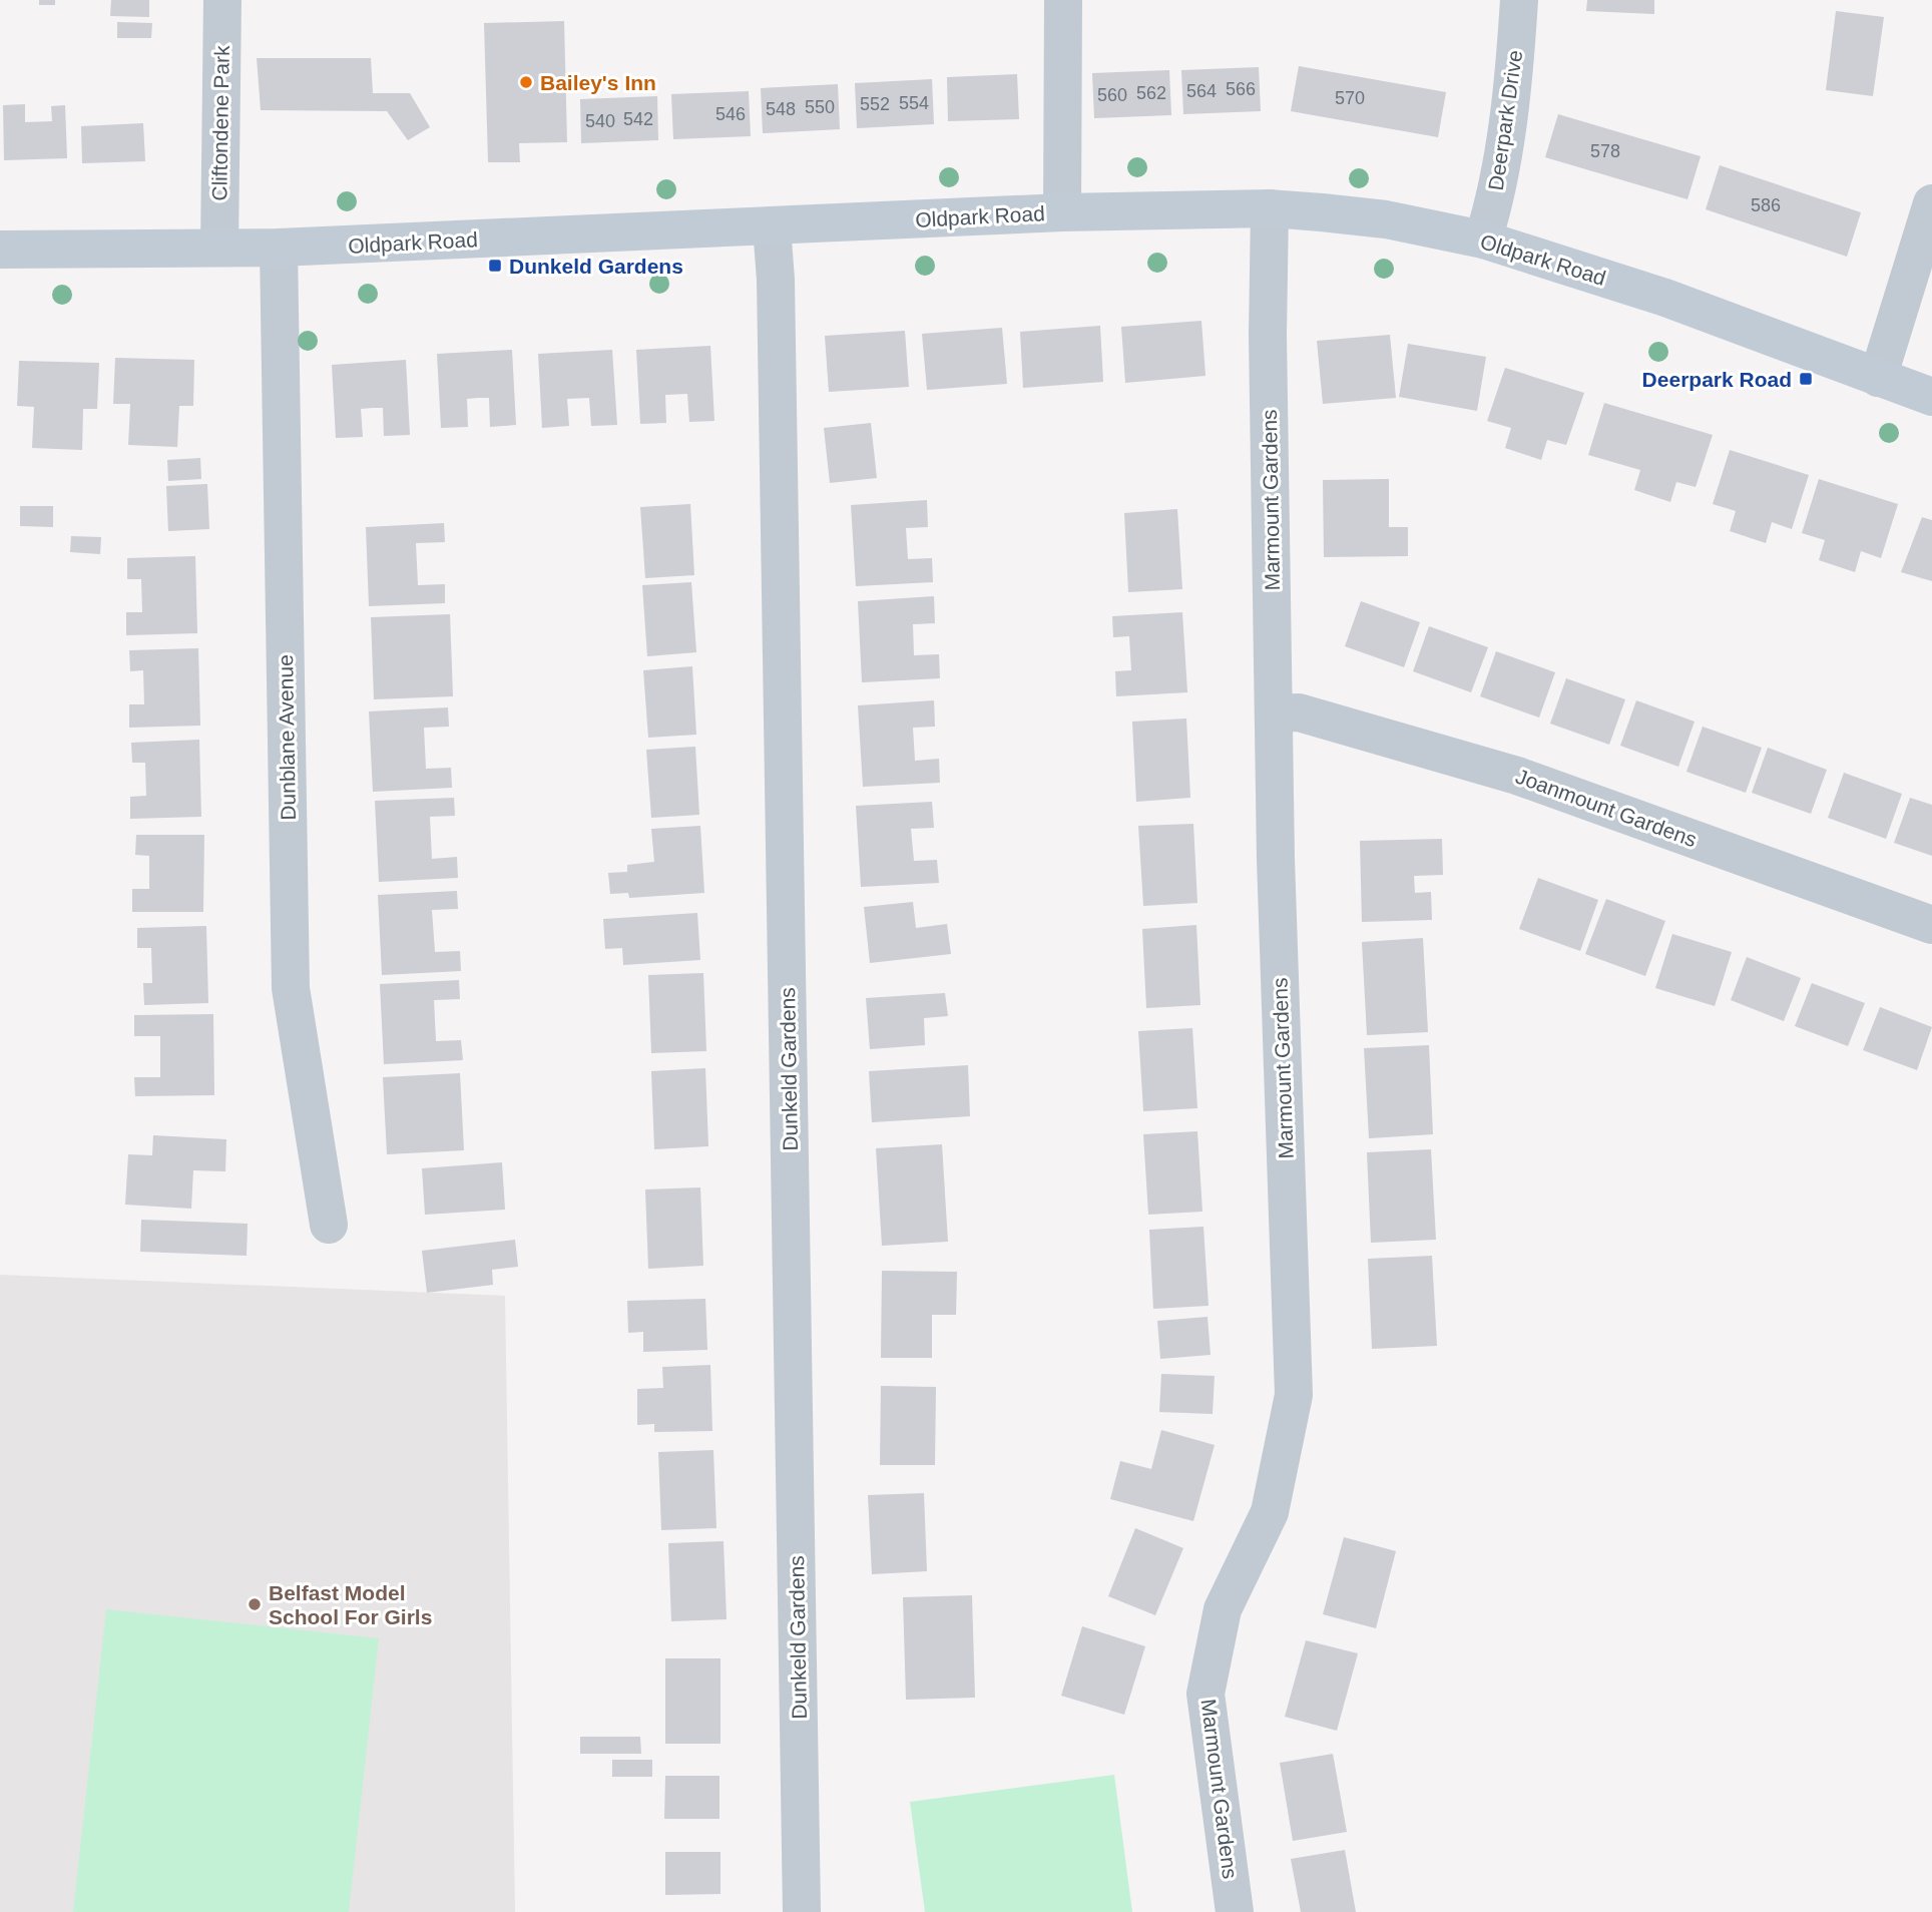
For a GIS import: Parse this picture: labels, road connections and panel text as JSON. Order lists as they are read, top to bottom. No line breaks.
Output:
{"streets":{"main road":["Oldpark Road"],"street":["Deerpark Drive","Cliftondene Park","Marmount Gardens","Dunblane Avenue","Joanmount Gardens","Dunkeld Gardens"]},"crossings":[["Deerpark Drive","Oldpark Road"],["Cliftondene Park","Oldpark Road"],["Oldpark Road","Marmount Gardens"],["Oldpark Road","Dunblane Avenue"],["Oldpark Road","Dunkeld Gardens"],["Marmount Gardens","Joanmount Gardens"]],"places":{"other":["Bailey's Inn","Belfast Model School For Girls"],"transit":["Dunkeld Gardens","Deerpark Road"]},"house_numbers":["566","564","562","560","570","554","552","550","548","546","542","540","578","586"]}
